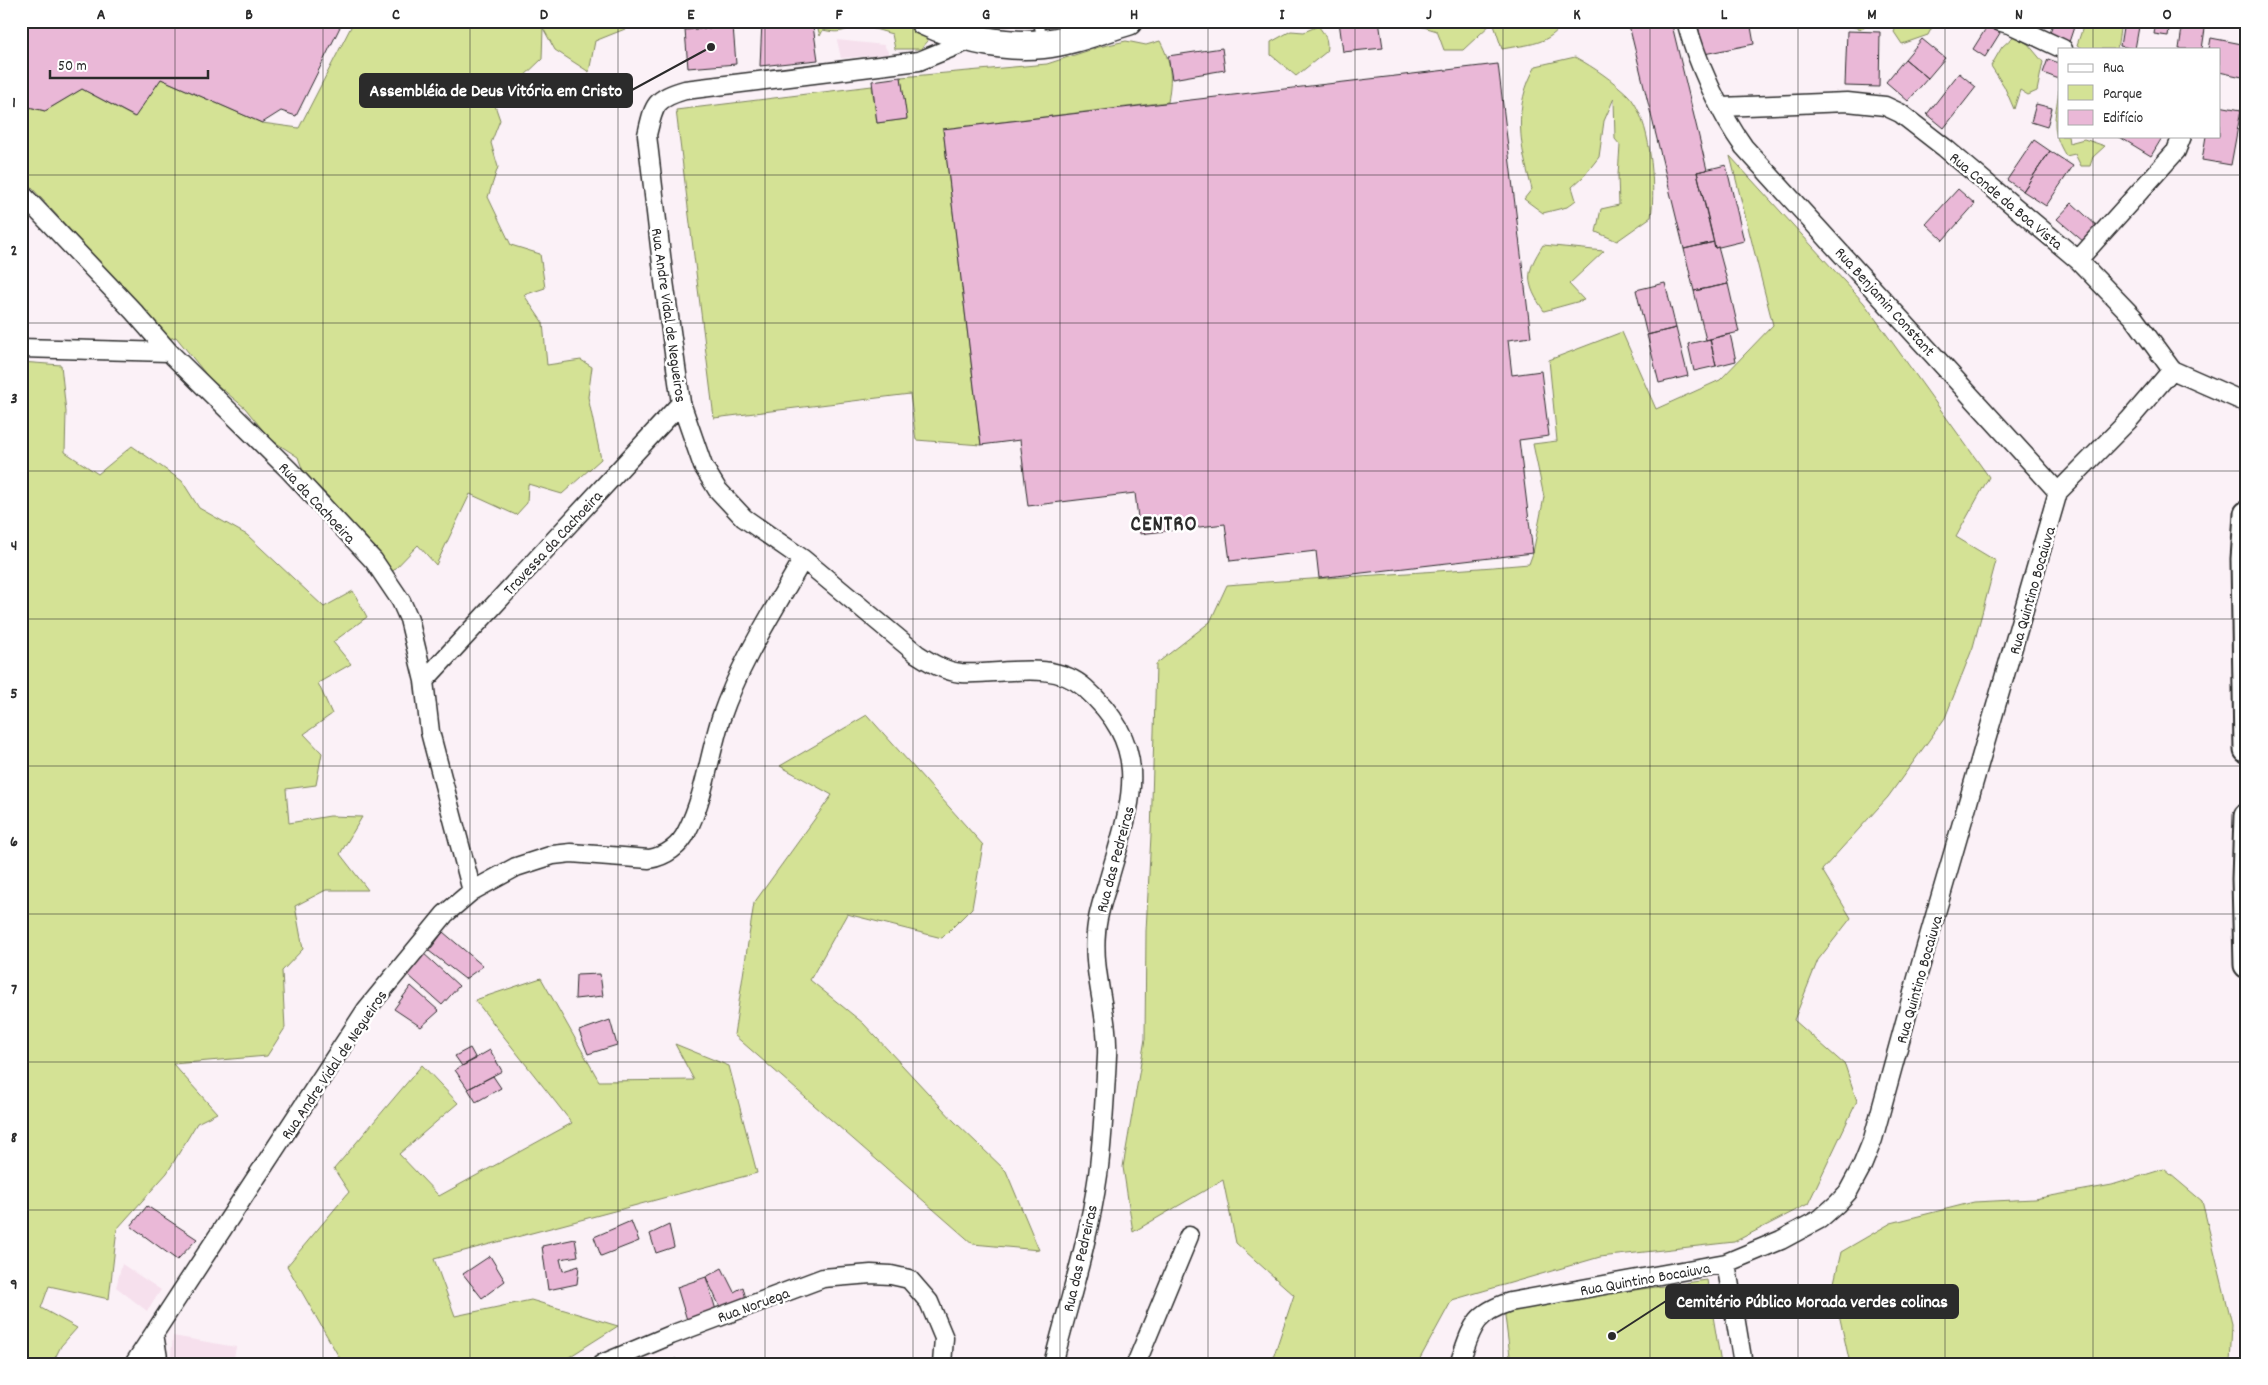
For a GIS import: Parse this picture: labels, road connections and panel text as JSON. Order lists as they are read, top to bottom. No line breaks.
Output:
{"streets":{"street":["Rua Conde da Boa Vista","Rua Benjamin Constant","Rua Andre Vidal de Negueiros","Rua da Cachoeira","Travessa da Cachoeira","Rua Quintino Bocaiuva","Rua das Pedreiras","Rua Noruega"]},"crossings":[["Rua Conde da Boa Vista","Rua Benjamin Constant"],["Rua Conde da Boa Vista","Rua Quintino Bocaiuva"],["Rua Benjamin Constant","Rua Quintino Bocaiuva"],["Rua Andre Vidal de Negueiros","Rua da Cachoeira"],["Rua Andre Vidal de Negueiros","Travessa da Cachoeira"],["Rua Andre Vidal de Negueiros","Rua das Pedreiras"],["Rua da Cachoeira","Travessa da Cachoeira"]],"districts":["CENTRO"],"places":["Assembléia de Deus Vitória em Cristo","Cemitério Público Morada verdes colinas"],"legend":["Rua","Parque","Edifício"],"scale_bar":"50 m","grid":{"columns":["A","B","C","D","E","F","G","H","I","J","K","L","M","N","O"],"rows":["1","2","3","4","5","6","7","8","9"]}}
